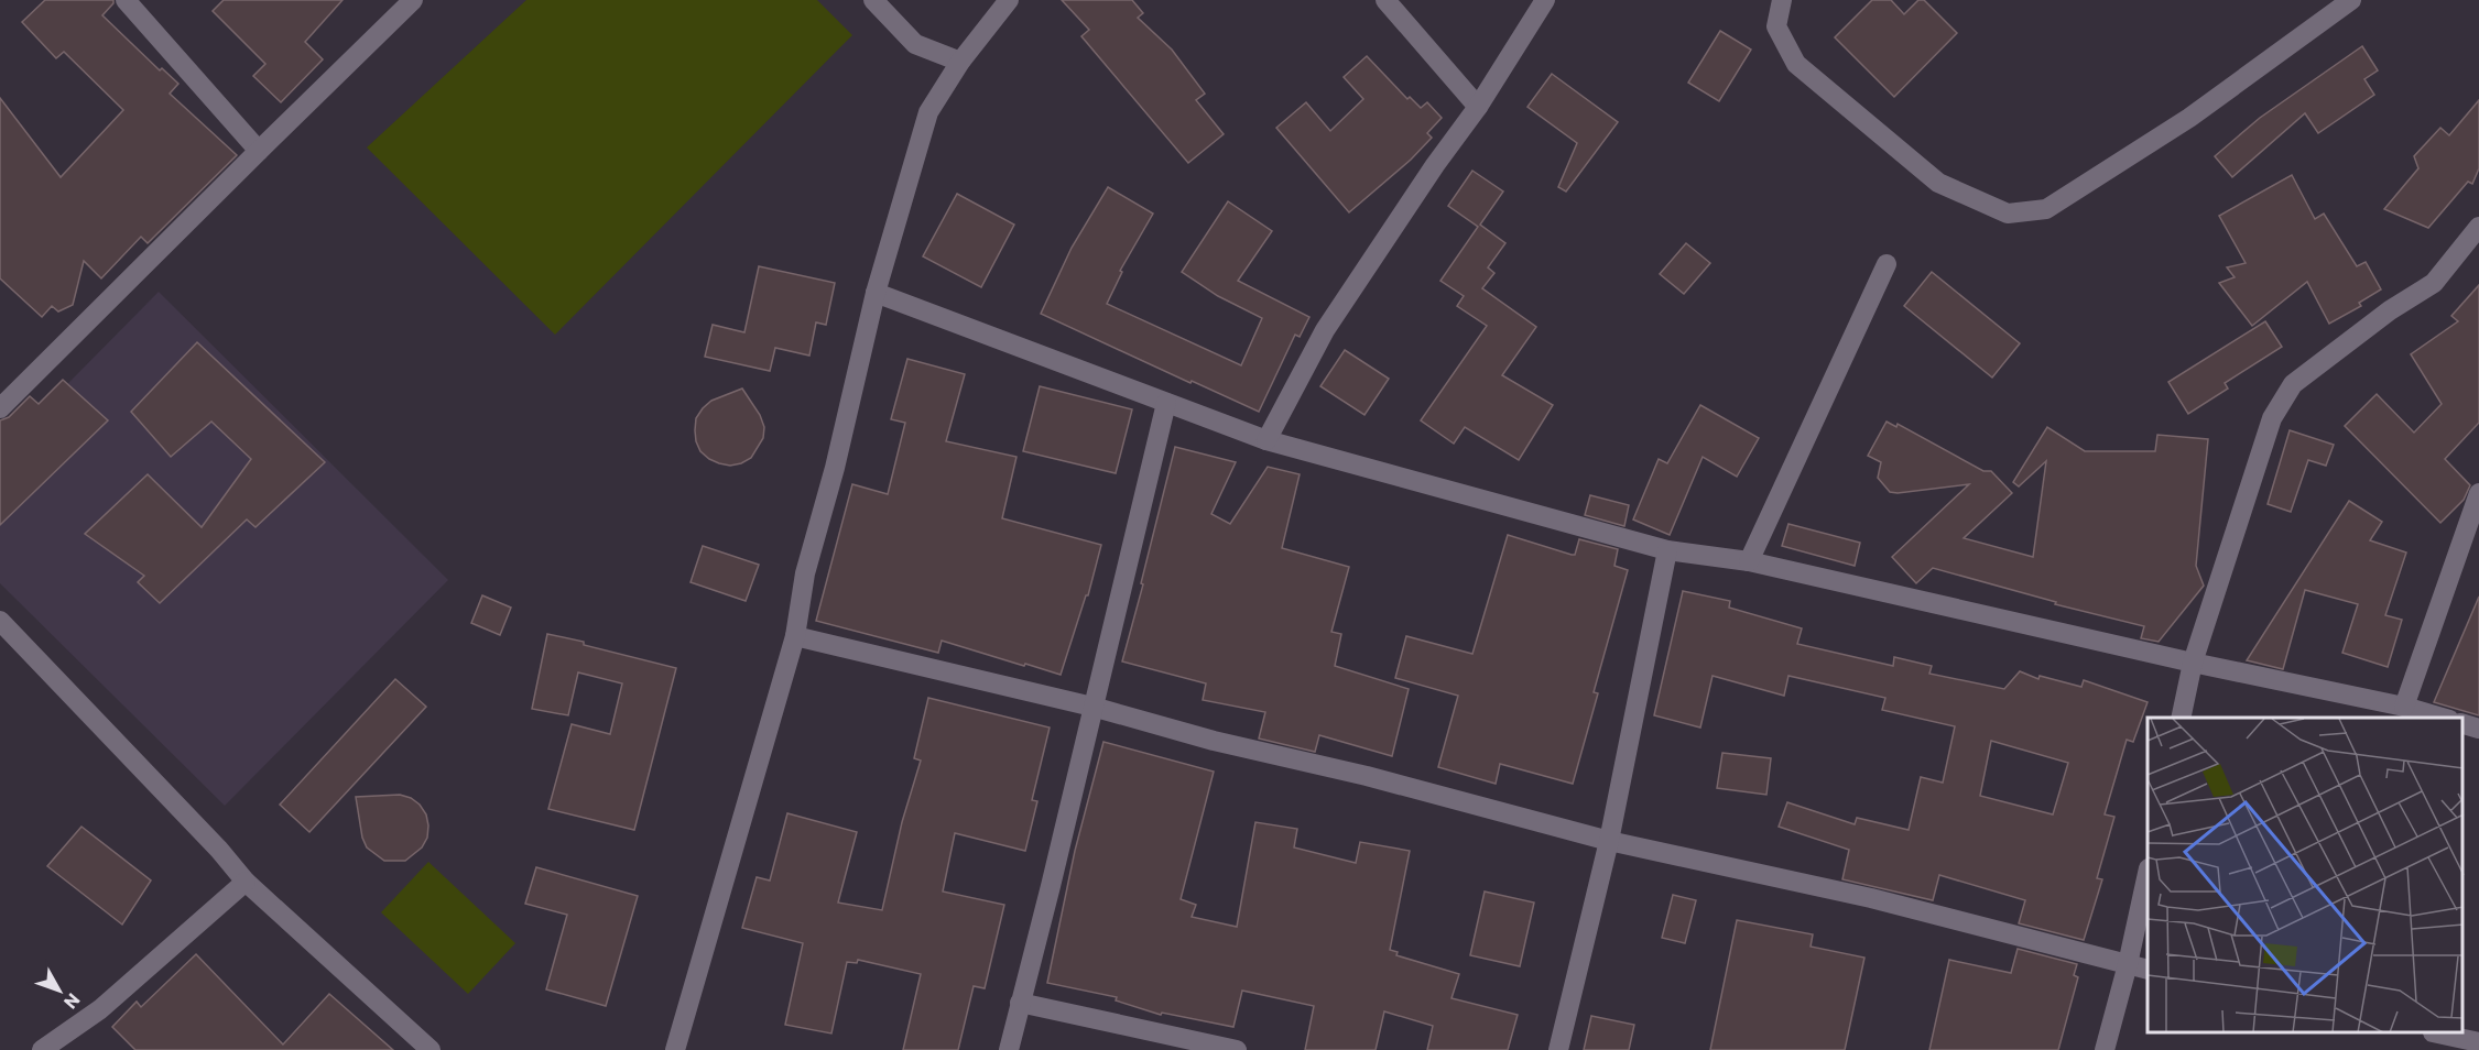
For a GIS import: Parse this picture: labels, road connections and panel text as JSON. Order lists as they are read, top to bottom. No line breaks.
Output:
{"north":"bottom right"}
